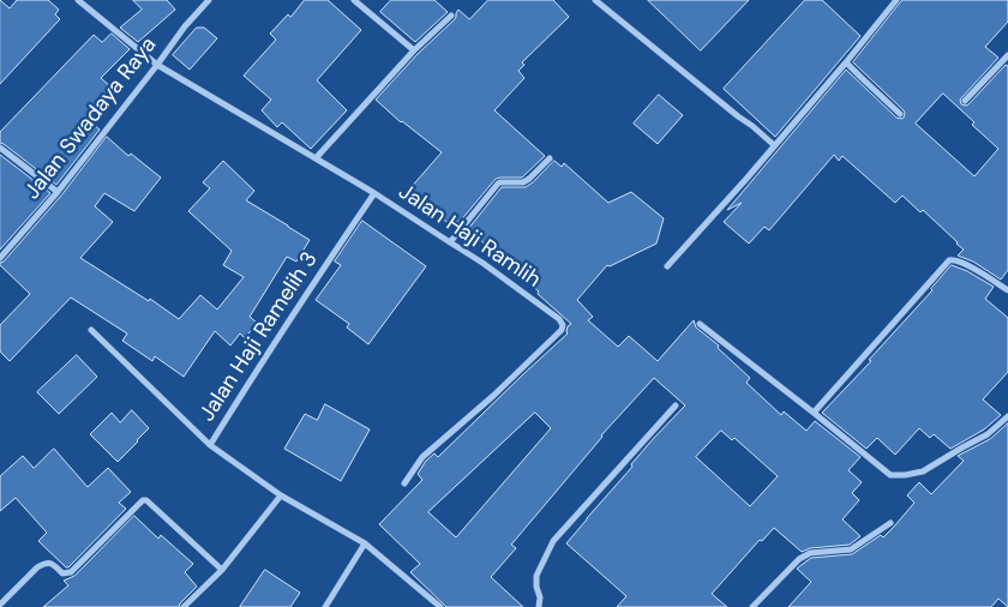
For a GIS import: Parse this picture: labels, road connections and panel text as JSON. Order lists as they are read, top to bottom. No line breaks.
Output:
{"streets":{"street":["Jalan Swadaya Raya","Jalan Haji Ramlih","Jalan Haji Ramelih 3"]},"crossings":[["Jalan Swadaya Raya","Jalan Haji Ramlih"],["Jalan Haji Ramlih","Jalan Haji Ramelih 3"]]}
